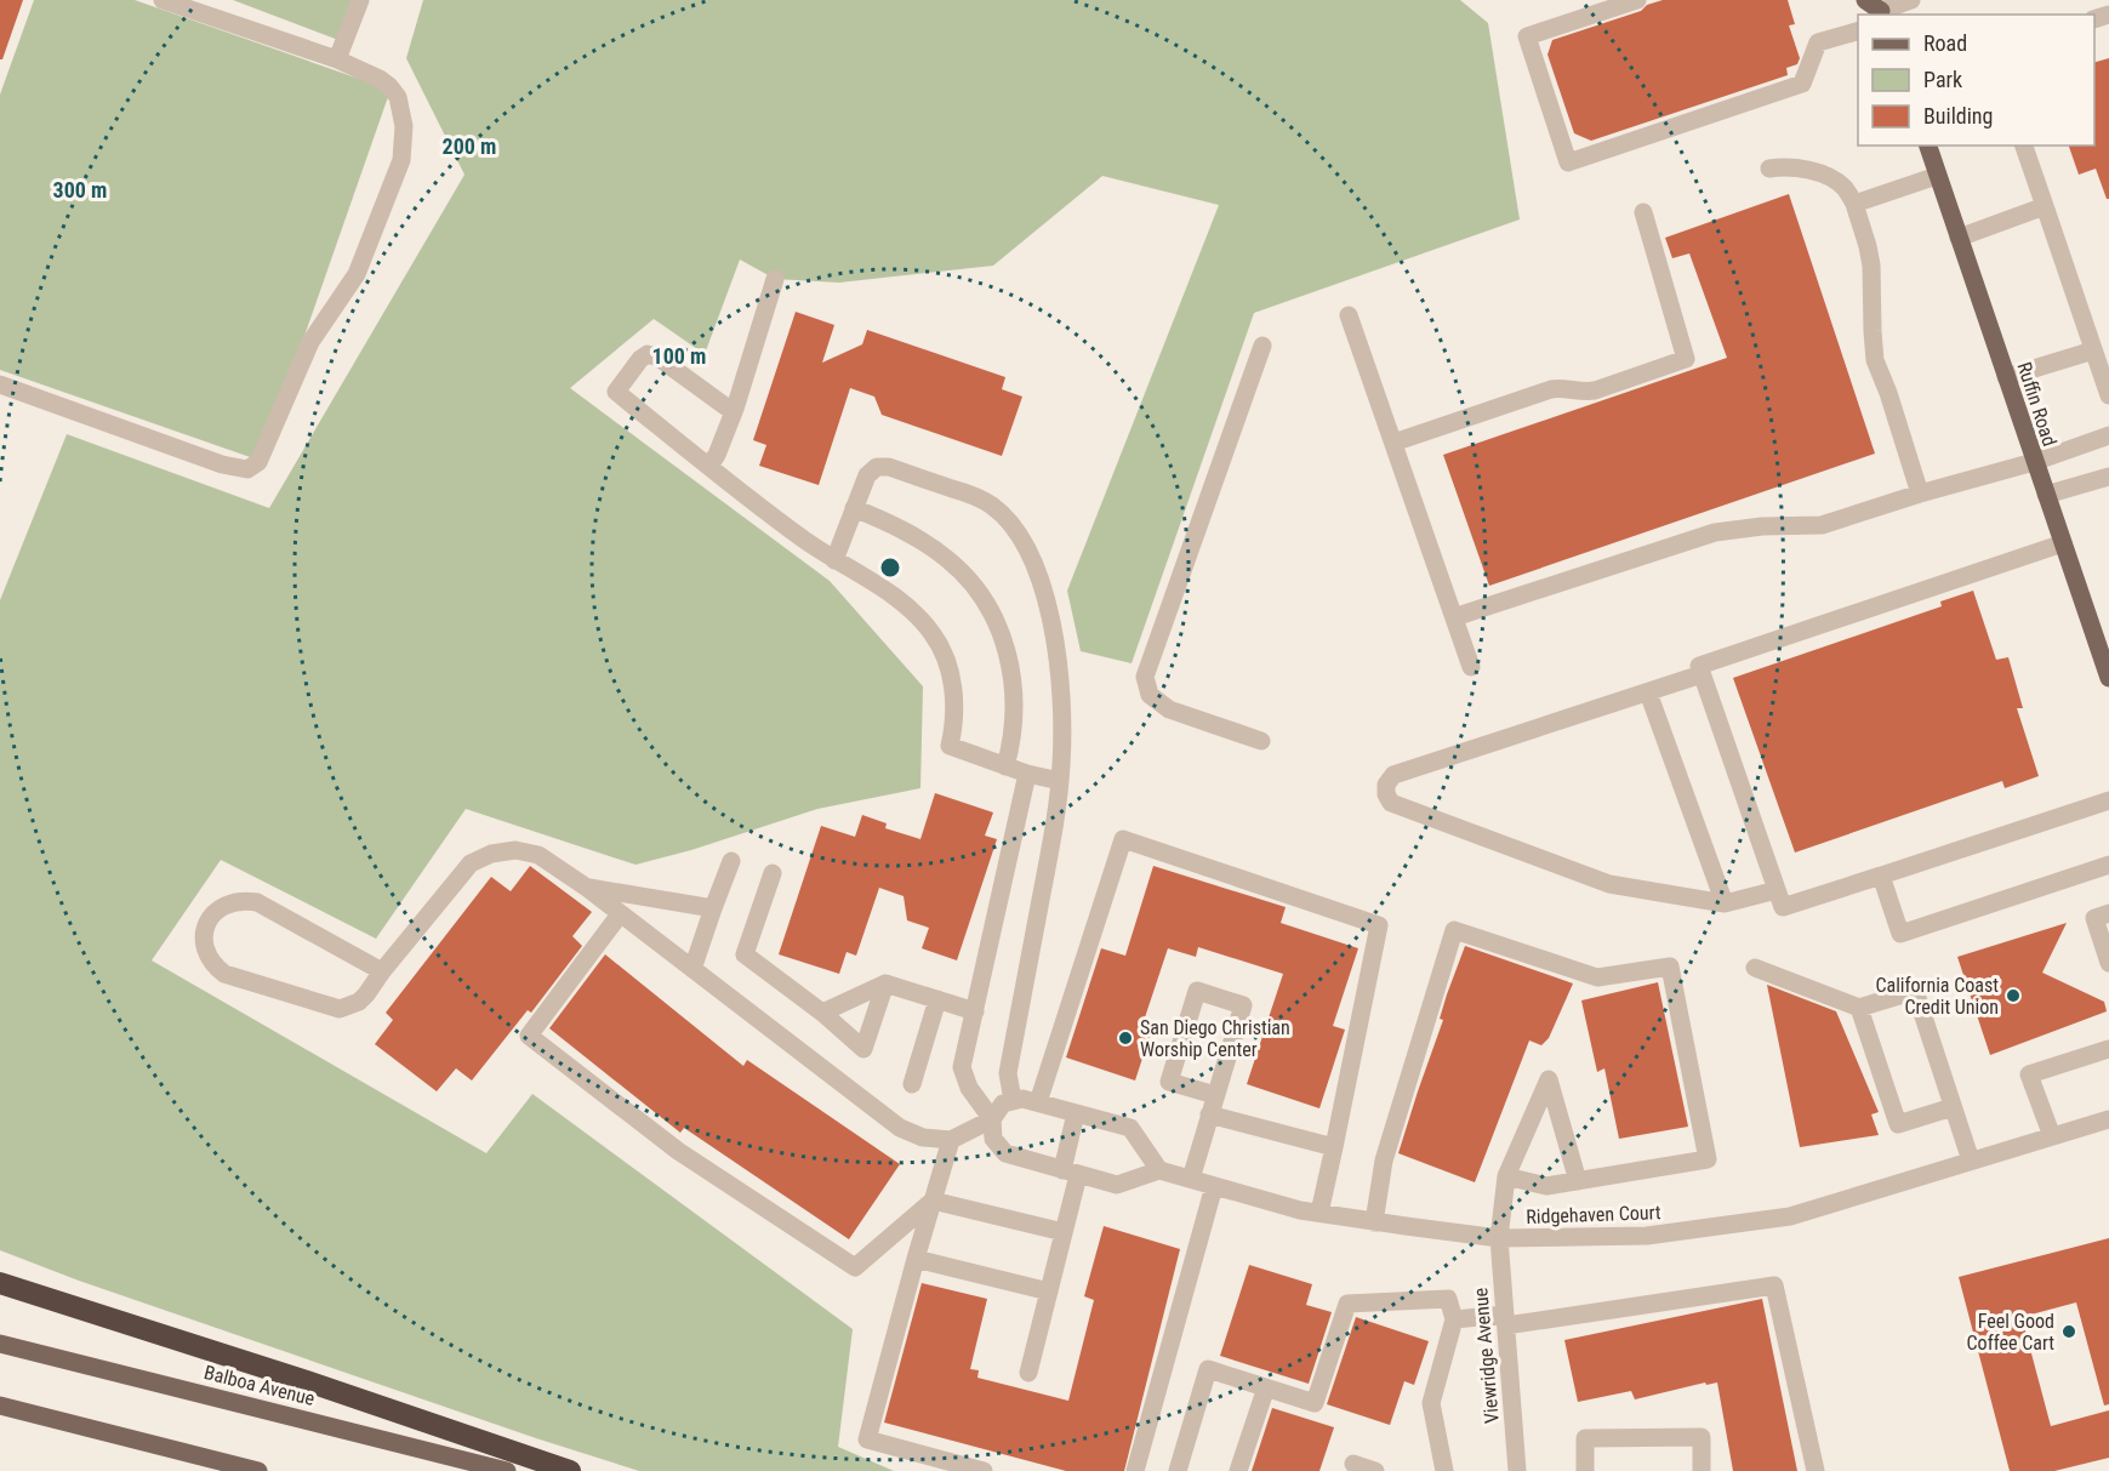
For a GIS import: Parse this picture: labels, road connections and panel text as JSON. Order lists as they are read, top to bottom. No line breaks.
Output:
{"streets":{"main road":["Ruffin Road","Balboa Avenue"],"street":["Ridgehaven Court","Viewridge Avenue"]},"crossings":[["Ridgehaven Court","Viewridge Avenue"]],"places":["California Coast Credit Union","San Diego Christian Worship Center","Feel Good Coffee Cart"],"legend":["Road","Park","Building"],"rings":["200 m","300 m","100 m"]}
